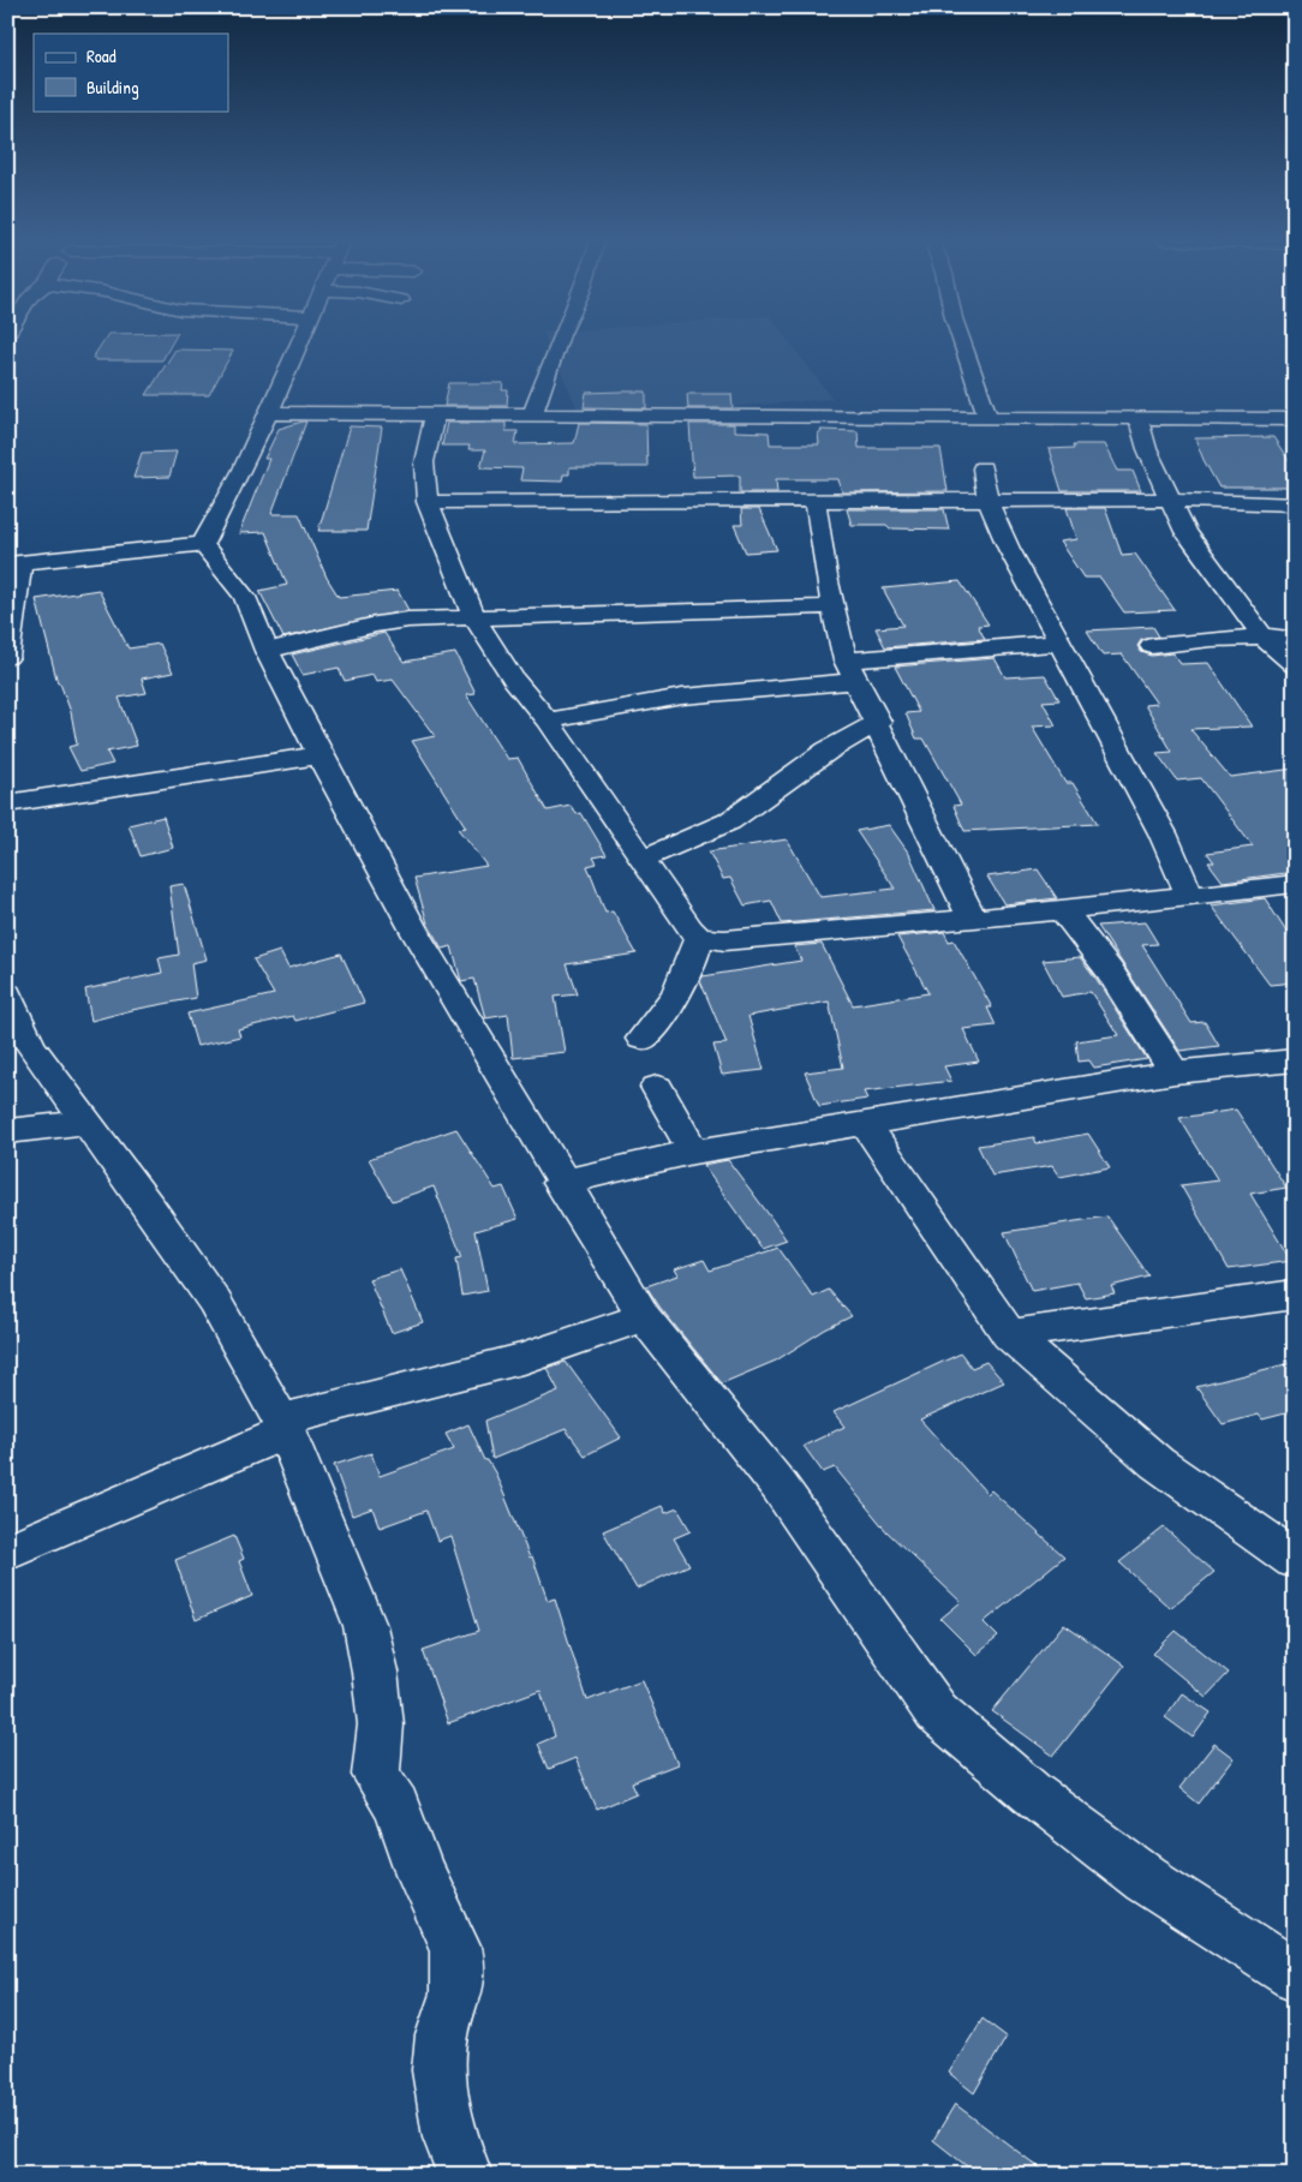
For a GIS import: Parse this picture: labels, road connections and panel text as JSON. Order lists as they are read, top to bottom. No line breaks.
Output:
{"legend":["Road","Building"]}
